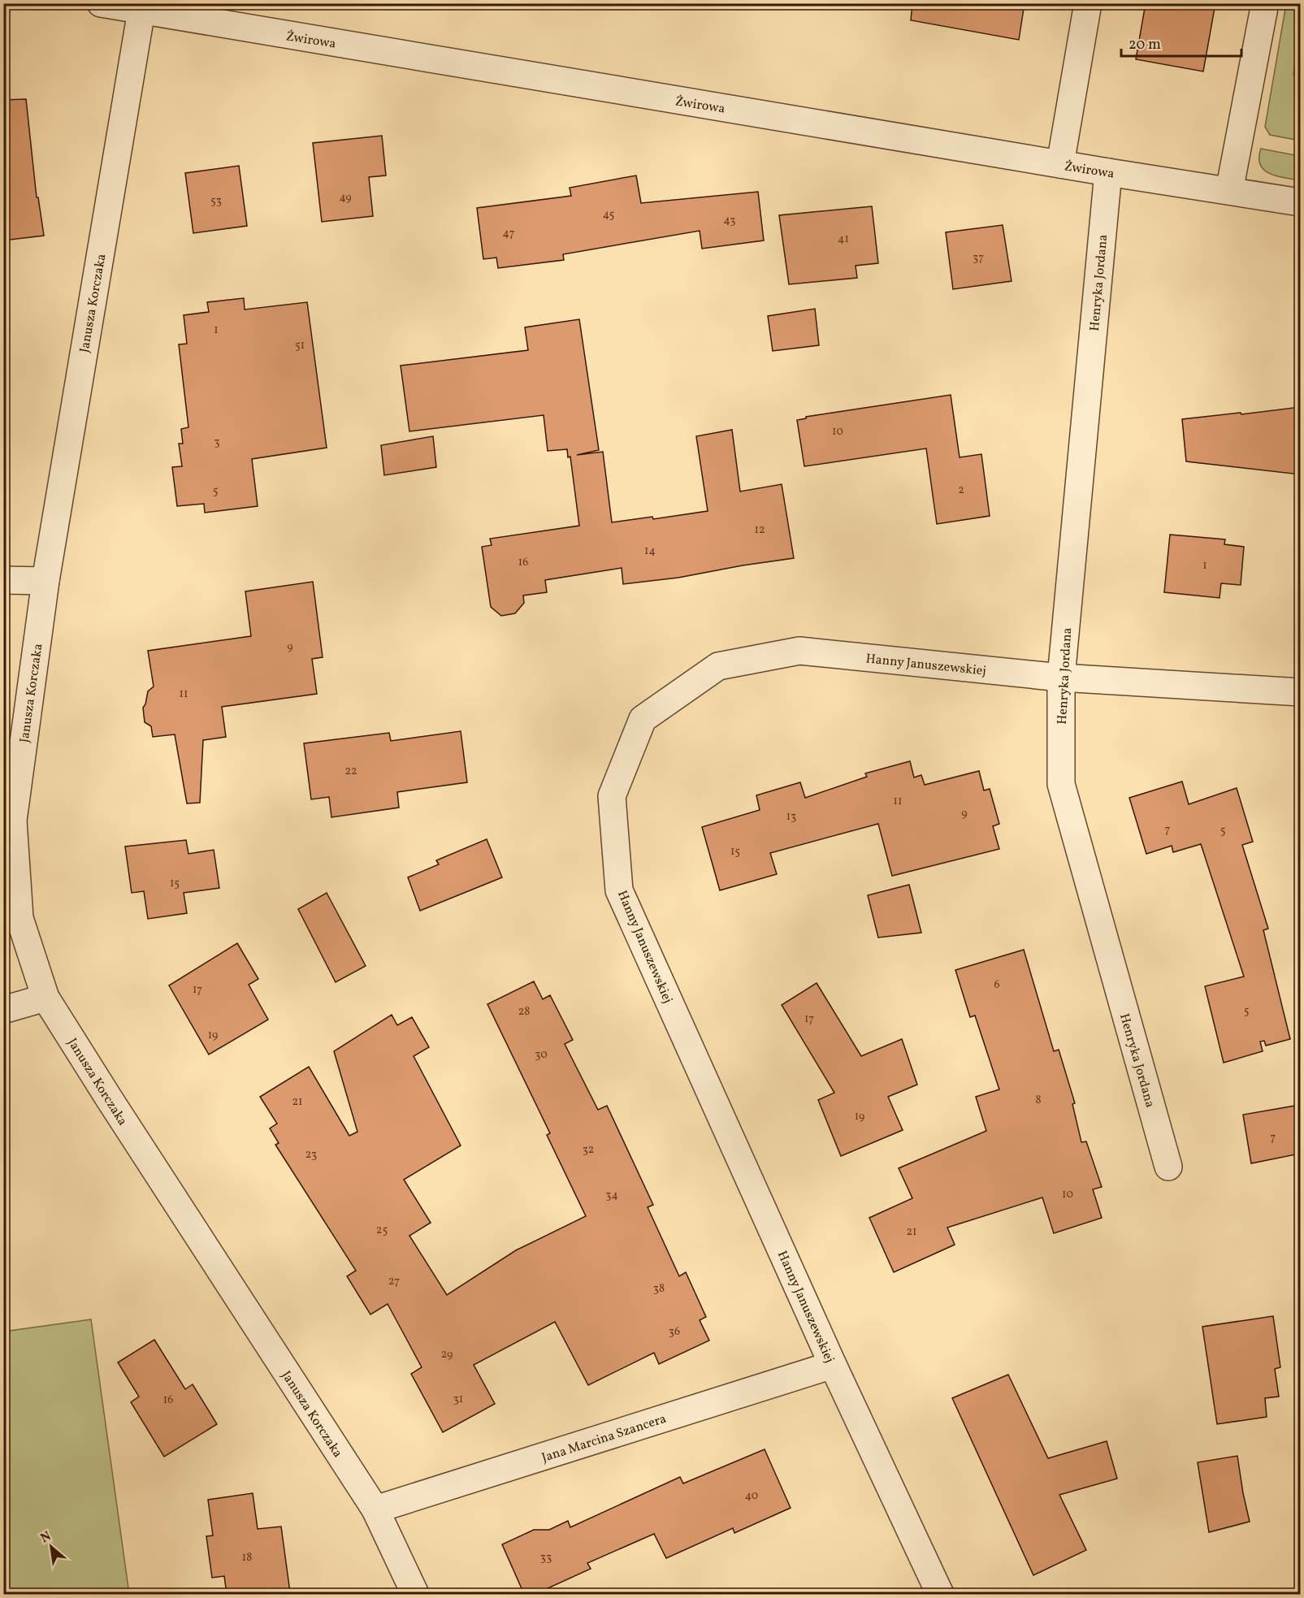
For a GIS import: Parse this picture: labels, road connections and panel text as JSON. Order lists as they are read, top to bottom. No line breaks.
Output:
{"streets":{"street":["Żwirowa","Henryka Jordana","Janusza Korczaka","Hanny Januszewskiej","Jana Marcina Szancera"]},"crossings":[["Żwirowa","Henryka Jordana"],["Żwirowa","Janusza Korczaka"],["Henryka Jordana","Hanny Januszewskiej"],["Janusza Korczaka","Jana Marcina Szancera"],["Hanny Januszewskiej","Jana Marcina Szancera"]],"house_numbers":["49","53","45","43","47","41","37","1","51","10","3","2","5","12","14","16","1","9","11","22","11","9","13","7","5","15","15","6","17","5","28","17","19","30","8","21","19","7","32","23","10","34","25","21","27","38","36","29","31","16","40","18","33"],"scale_bar":"20 m","north":"top left"}
